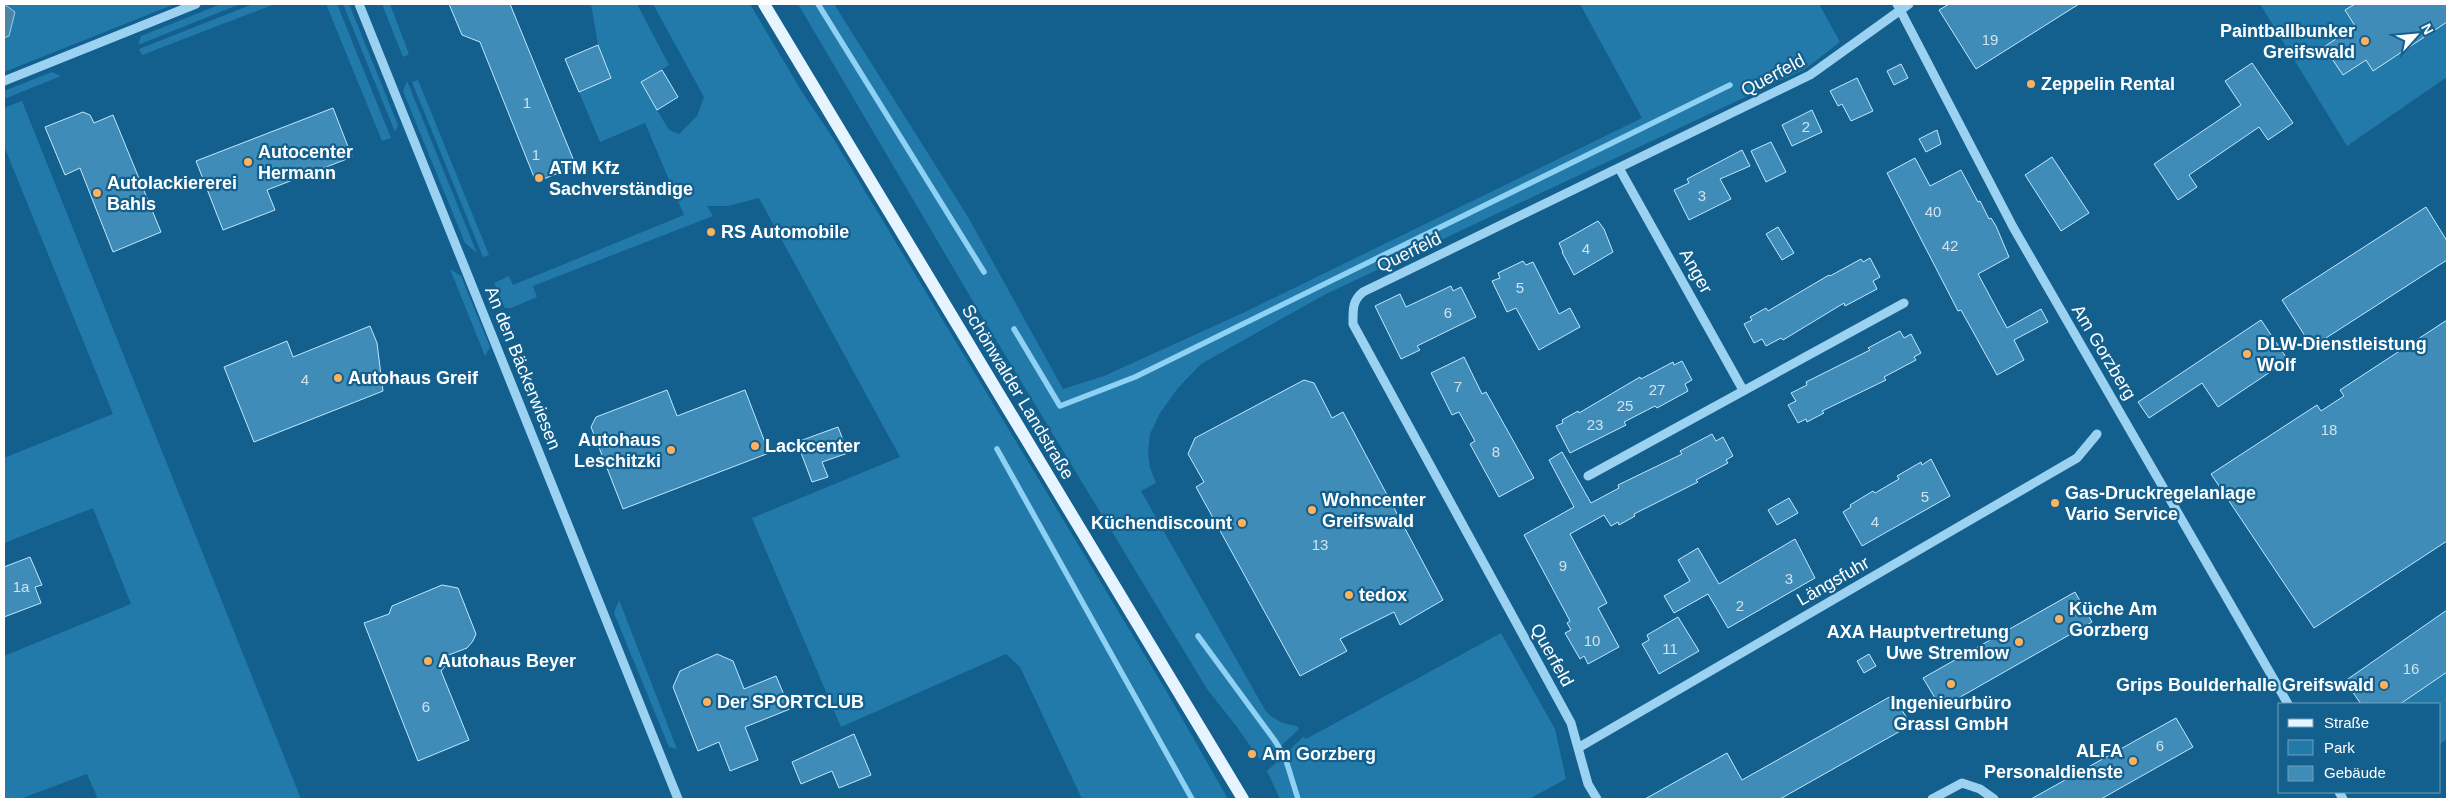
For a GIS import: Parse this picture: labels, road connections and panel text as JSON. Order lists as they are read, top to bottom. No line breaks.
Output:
{"streets":{"main road":["Schönwalder Landstraße"],"street":["Querfeld","Anger","Am Gorzberg","An den Bäckerwiesen","Längsfuhr"]},"crossings":[["Querfeld","Anger"],["Querfeld","Am Gorzberg"],["Querfeld","Längsfuhr"]],"places":["Paintballbunker Greifswald","Zeppelin Rental","Autocenter Hermann","ATM Kfz Sachverständige","Autolackiererei Bahls","RS Automobile","DLW-Dienstleistung Wolf","Autohaus Greif","Lackcenter","Autohaus Leschitzki","Gas-Druckregelanlage Vario Service","Wohncenter Greifswald","Küchendiscount","tedox","Küche Am Gorzberg","AXA Hauptvertretung Uwe Stremlow","Autohaus Beyer","Ingenieurbüro Grassl GmbH","Grips Boulderhalle Greifswald","Der SPORTCLUB","Am Gorzberg","ALFA Personaldienste"],"house_numbers":["19","1","2","1","3","40","42","4","5","6","4","7","27","25","23","18","8","5","4","13","9","3","1a","2","10","11","16","6","6"],"legend":["Straße","Park","Gebäude"],"north":"top right"}
